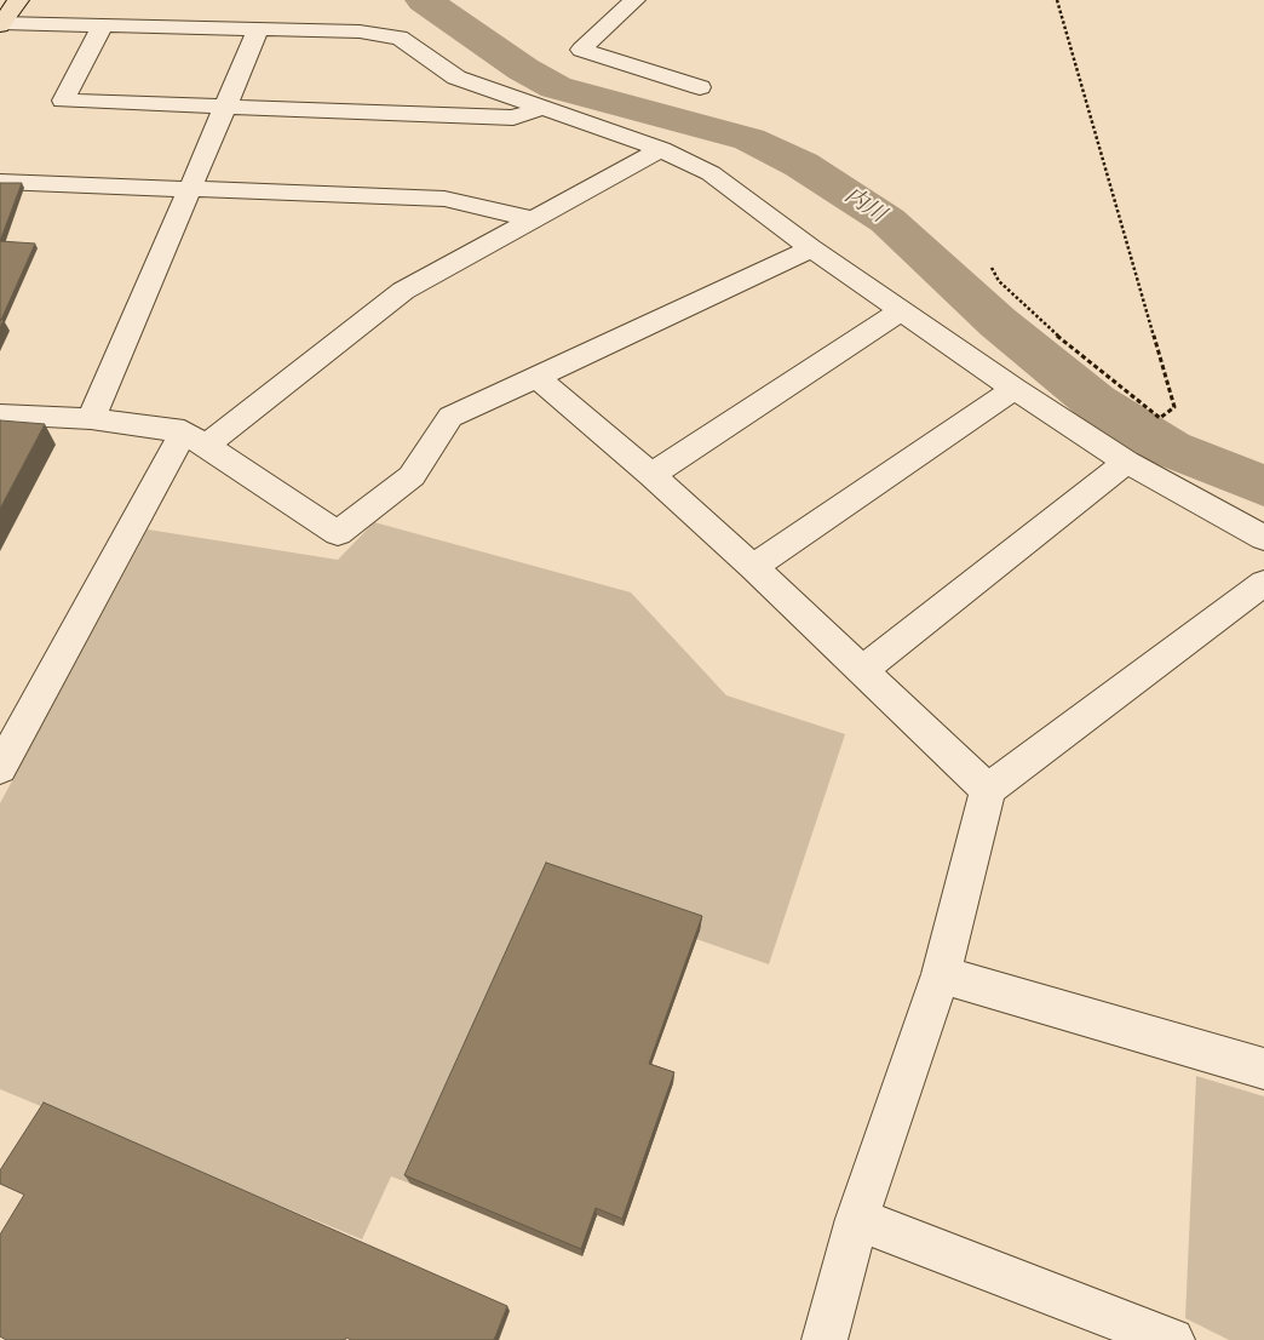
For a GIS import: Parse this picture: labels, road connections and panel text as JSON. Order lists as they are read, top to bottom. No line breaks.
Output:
{"water":["内川"]}
